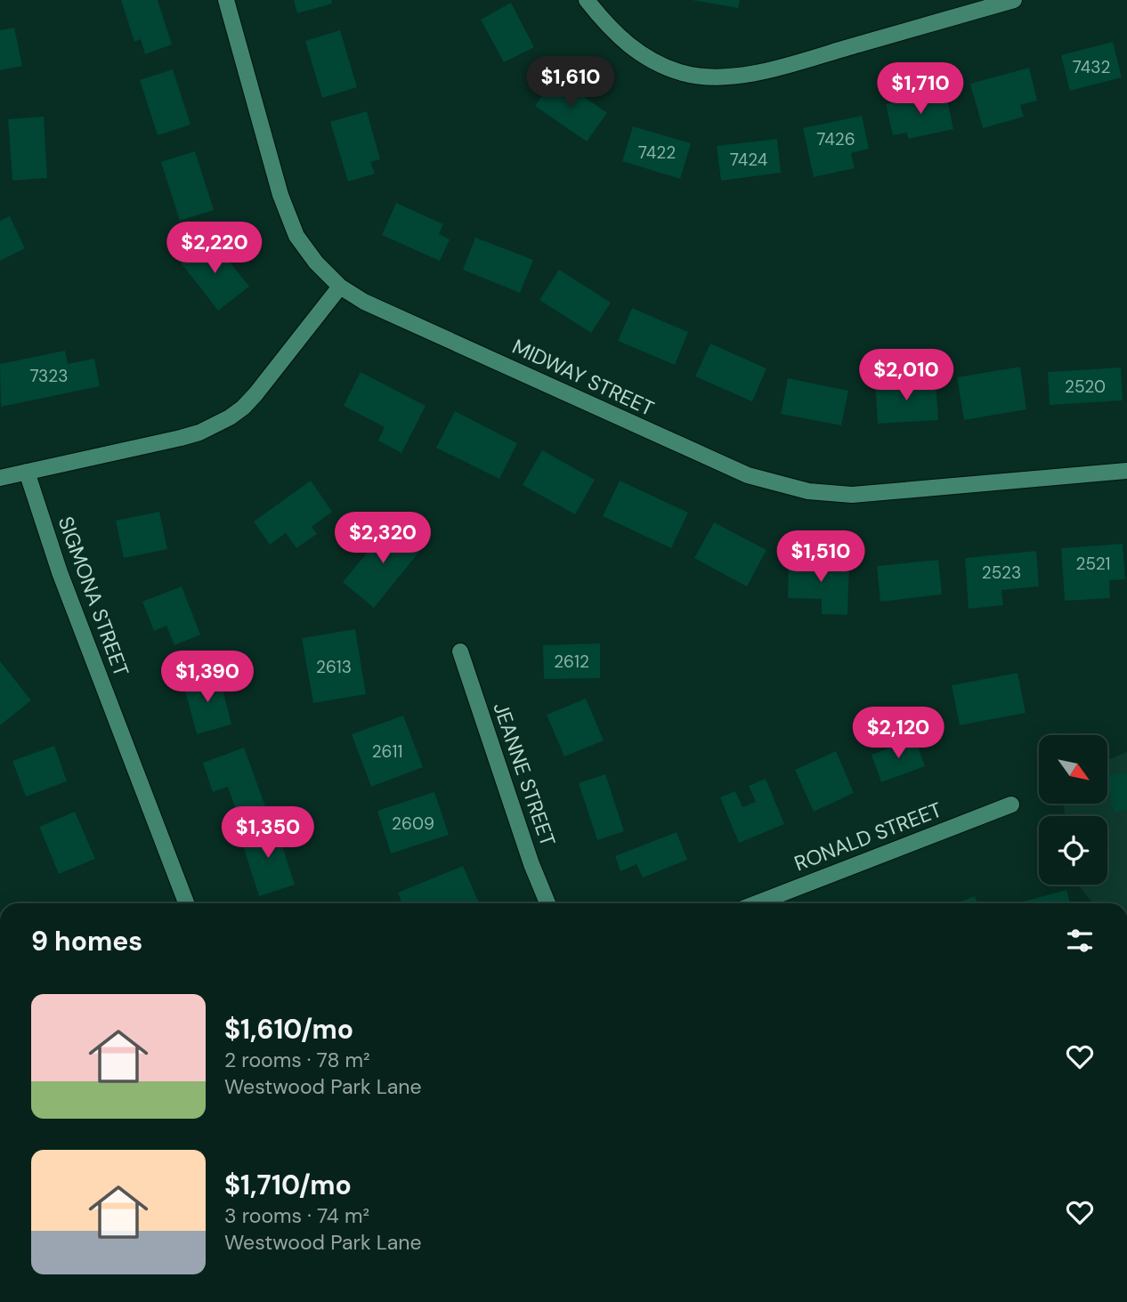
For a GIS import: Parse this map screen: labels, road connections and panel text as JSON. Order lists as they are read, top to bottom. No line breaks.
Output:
{"streets":{"street":["MIDWAY STREET","SIGMONA STREET","JEANNE STREET","RONALD STREET"]},"house_numbers":["7432","7426","7422","7424","7323","2520","2521","2523","2612","2613","2611","2609"],"north":"bottom right","page":{"price":["$1,610","$1,710","$2,220","$2,010","$2,320","$1,510","$1,390","$2,120","$1,350"],"heading":"9 homes","list":[{"name":"$1,610/mo","note":"2 rooms · 78 m² · Westwood Park Lane"},{"name":"$1,710/mo","note":"3 rooms · 74 m² · Westwood Park Lane"}]}}
